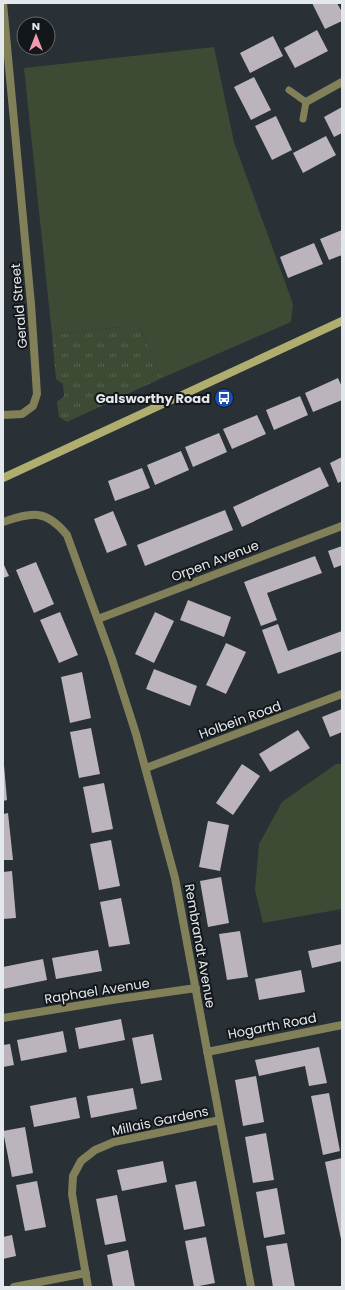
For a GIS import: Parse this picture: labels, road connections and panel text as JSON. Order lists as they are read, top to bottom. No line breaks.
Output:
{"streets":{"street":["Gerald Street","Orpen Avenue","Holbein Road","Rembrandt Avenue","Raphael Avenue","Hogarth Road","Millais Gardens"]},"crossings":[["Orpen Avenue","Rembrandt Avenue"],["Holbein Road","Rembrandt Avenue"],["Rembrandt Avenue","Raphael Avenue"],["Rembrandt Avenue","Hogarth Road"],["Rembrandt Avenue","Millais Gardens"]],"places":{"bus stop":["Galsworthy Road"]},"north":"top"}
